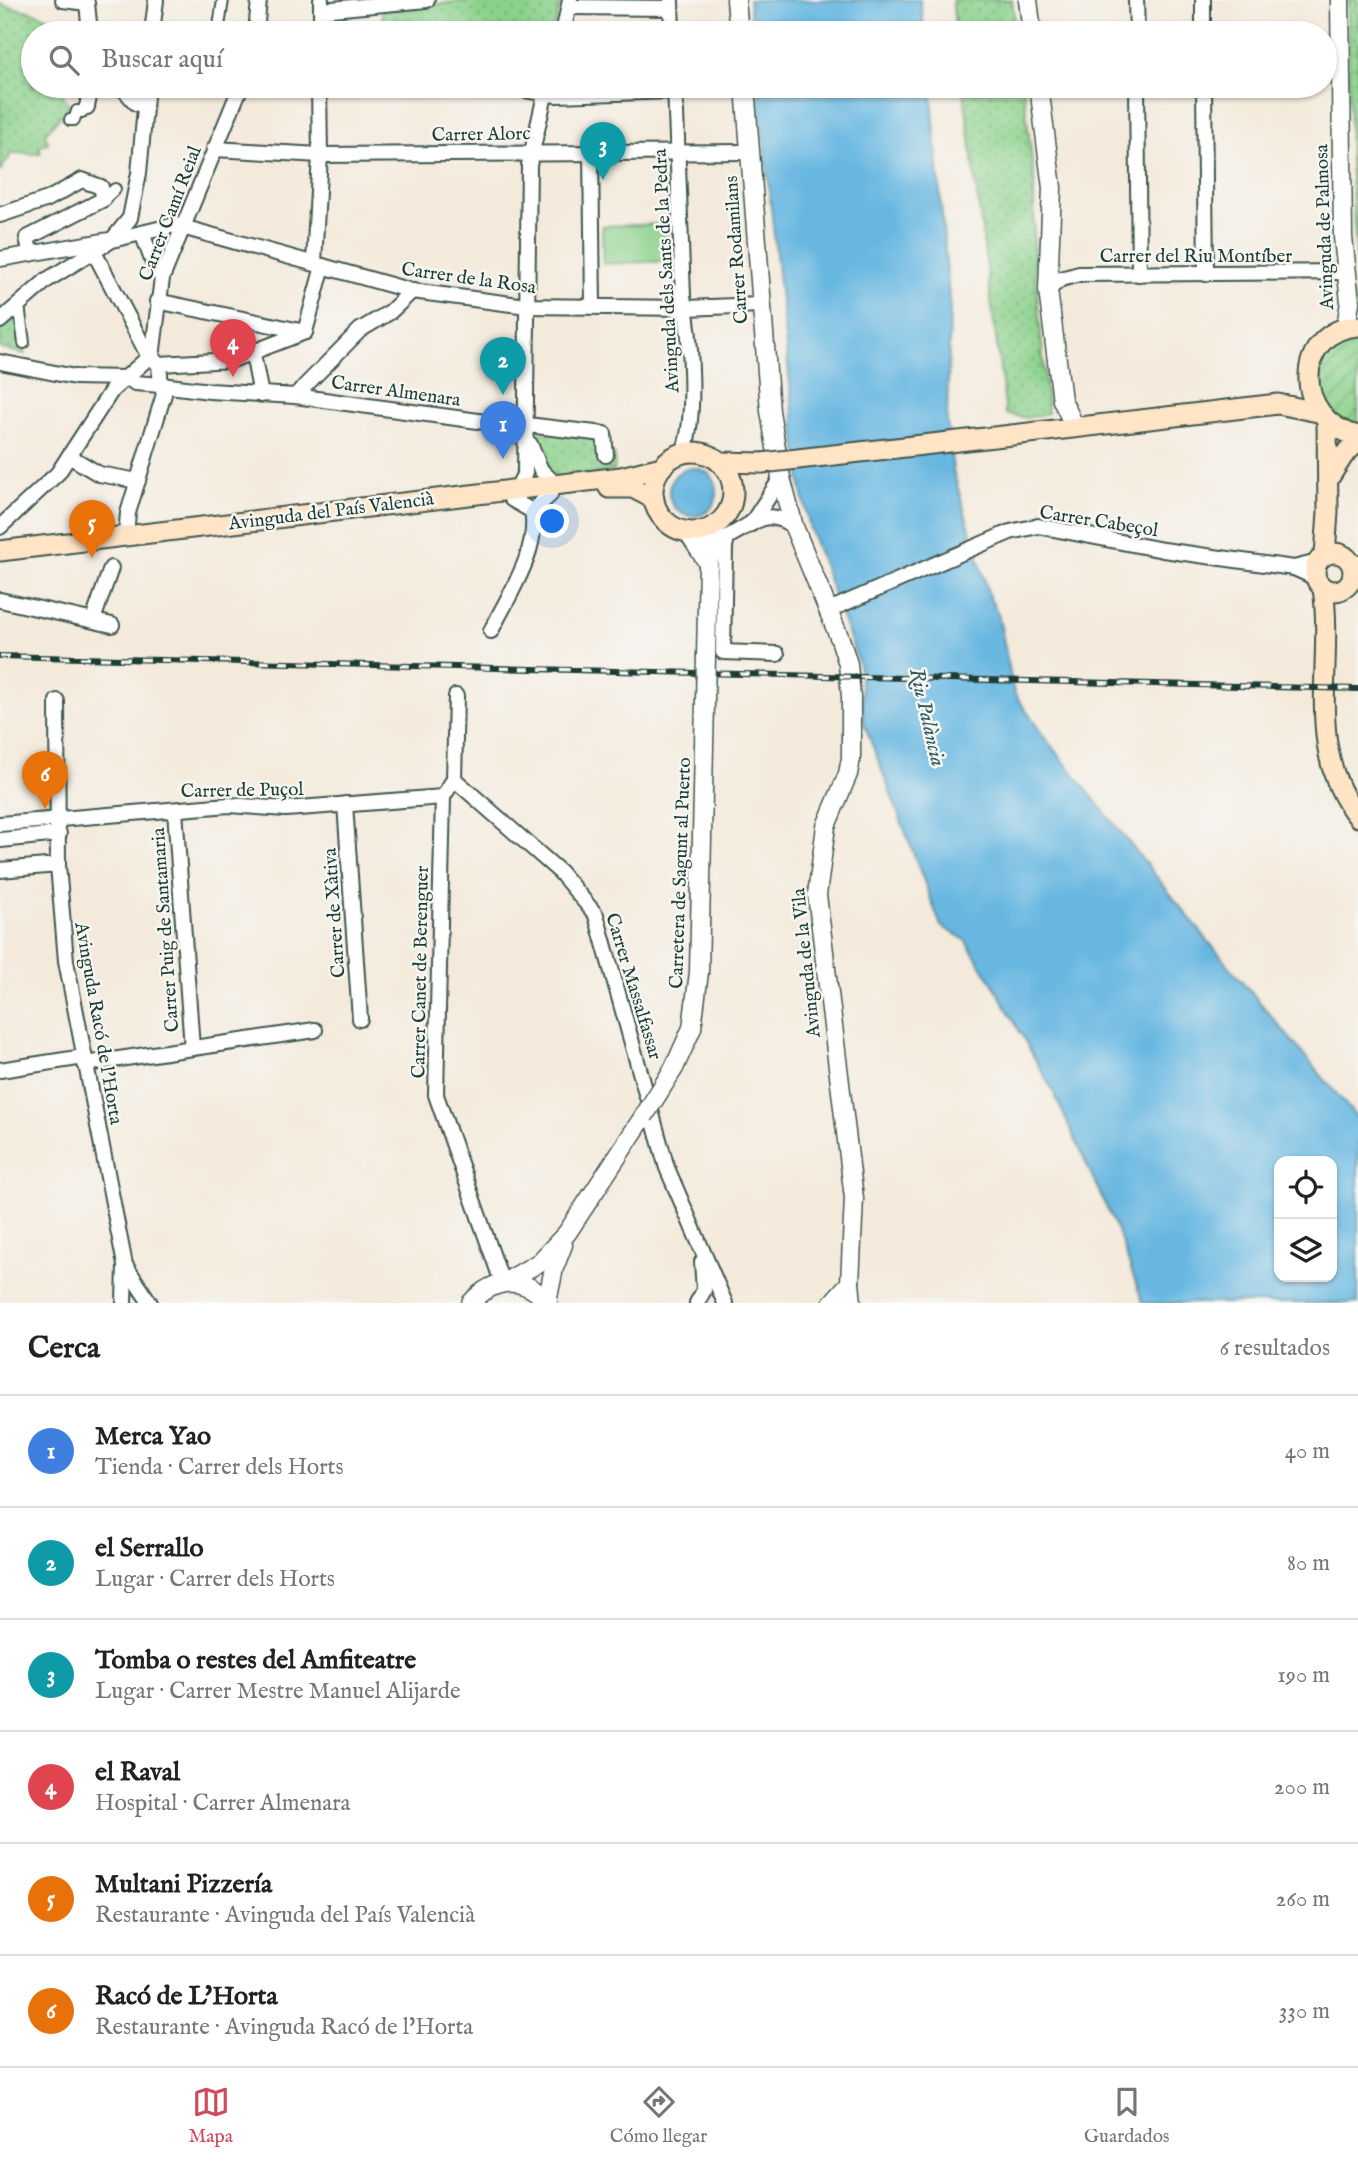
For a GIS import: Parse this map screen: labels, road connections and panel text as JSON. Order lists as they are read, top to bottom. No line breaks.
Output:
{"streets":{"main road":["Avinguda del País Valencià"],"street":["Carrer Alorc","Carrer Camí Reial","Avinguda de Palmosa","Carrer Rodamilans","Carrer del Riu Montíber","Avinguda dels Sants de la Pedra","Carrer de la Rosa","Carrer Almenara","Carrer Cabeçol","Carrer de Puçol","Carretera de Sagunt al Puerto","Carrer de Xàtiva","Carrer Puig de Santamaria","Avinguda de la Vila","Carrer Canet de Berenguer","Carrer Massalfassar","Avinguda Racó de l'Horta"]},"crossings":[["Carrer Alorc","Carrer Camí Reial"],["Carrer Alorc","Carrer Rodamilans"],["Carrer Alorc","Avinguda dels Sants de la Pedra"],["Carrer Camí Reial","Carrer de la Rosa"],["Avinguda de Palmosa","Carrer del Riu Montíber"],["Carrer Rodamilans","Carrer de la Rosa"],["Carrer Rodamilans","Avinguda de la Vila"],["Avinguda dels Sants de la Pedra","Carrer de la Rosa"],["Avinguda dels Sants de la Pedra","Avinguda del País Valencià"],["Avinguda dels Sants de la Pedra","Carretera de Sagunt al Puerto"],["Avinguda del País Valencià","Carretera de Sagunt al Puerto"],["Carrer Cabeçol","Avinguda de la Vila"],["Carrer de Puçol","Carrer de Xàtiva"],["Carrer de Puçol","Carrer Puig de Santamaria"],["Carrer de Puçol","Carrer Canet de Berenguer"],["Carrer de Puçol","Avinguda Racó de l'Horta"],["Carretera de Sagunt al Puerto","Carrer Canet de Berenguer"]],"water":["Riu Palància"],"page":{"search":"Buscar aquí","pins":["3","4","2","1","5","6"],"heading":["Cerca","6 resultados"],"list":[{"mark":"1","name":"Merca Yao","note":"Tienda · Carrer dels Horts","value":"40 m"},{"mark":"2","name":"el Serrallo","note":"Lugar · Carrer dels Horts","value":"80 m"},{"mark":"3","name":"Tomba o restes del Amfiteatre","note":"Lugar · Carrer Mestre Manuel Alijarde","value":"190 m"},{"mark":"4","name":"el Raval","note":"Hospital · Carrer Almenara","value":"200 m"},{"mark":"5","name":"Multani Pizzería","note":"Restaurante · Avinguda del País Valencià","value":"260 m"},{"mark":"6","name":"Racó de L'Horta","note":"Restaurante · Avinguda Racó de l'Horta","value":"330 m"}],"nav":["Mapa","Cómo llegar","Guardados"]}}
